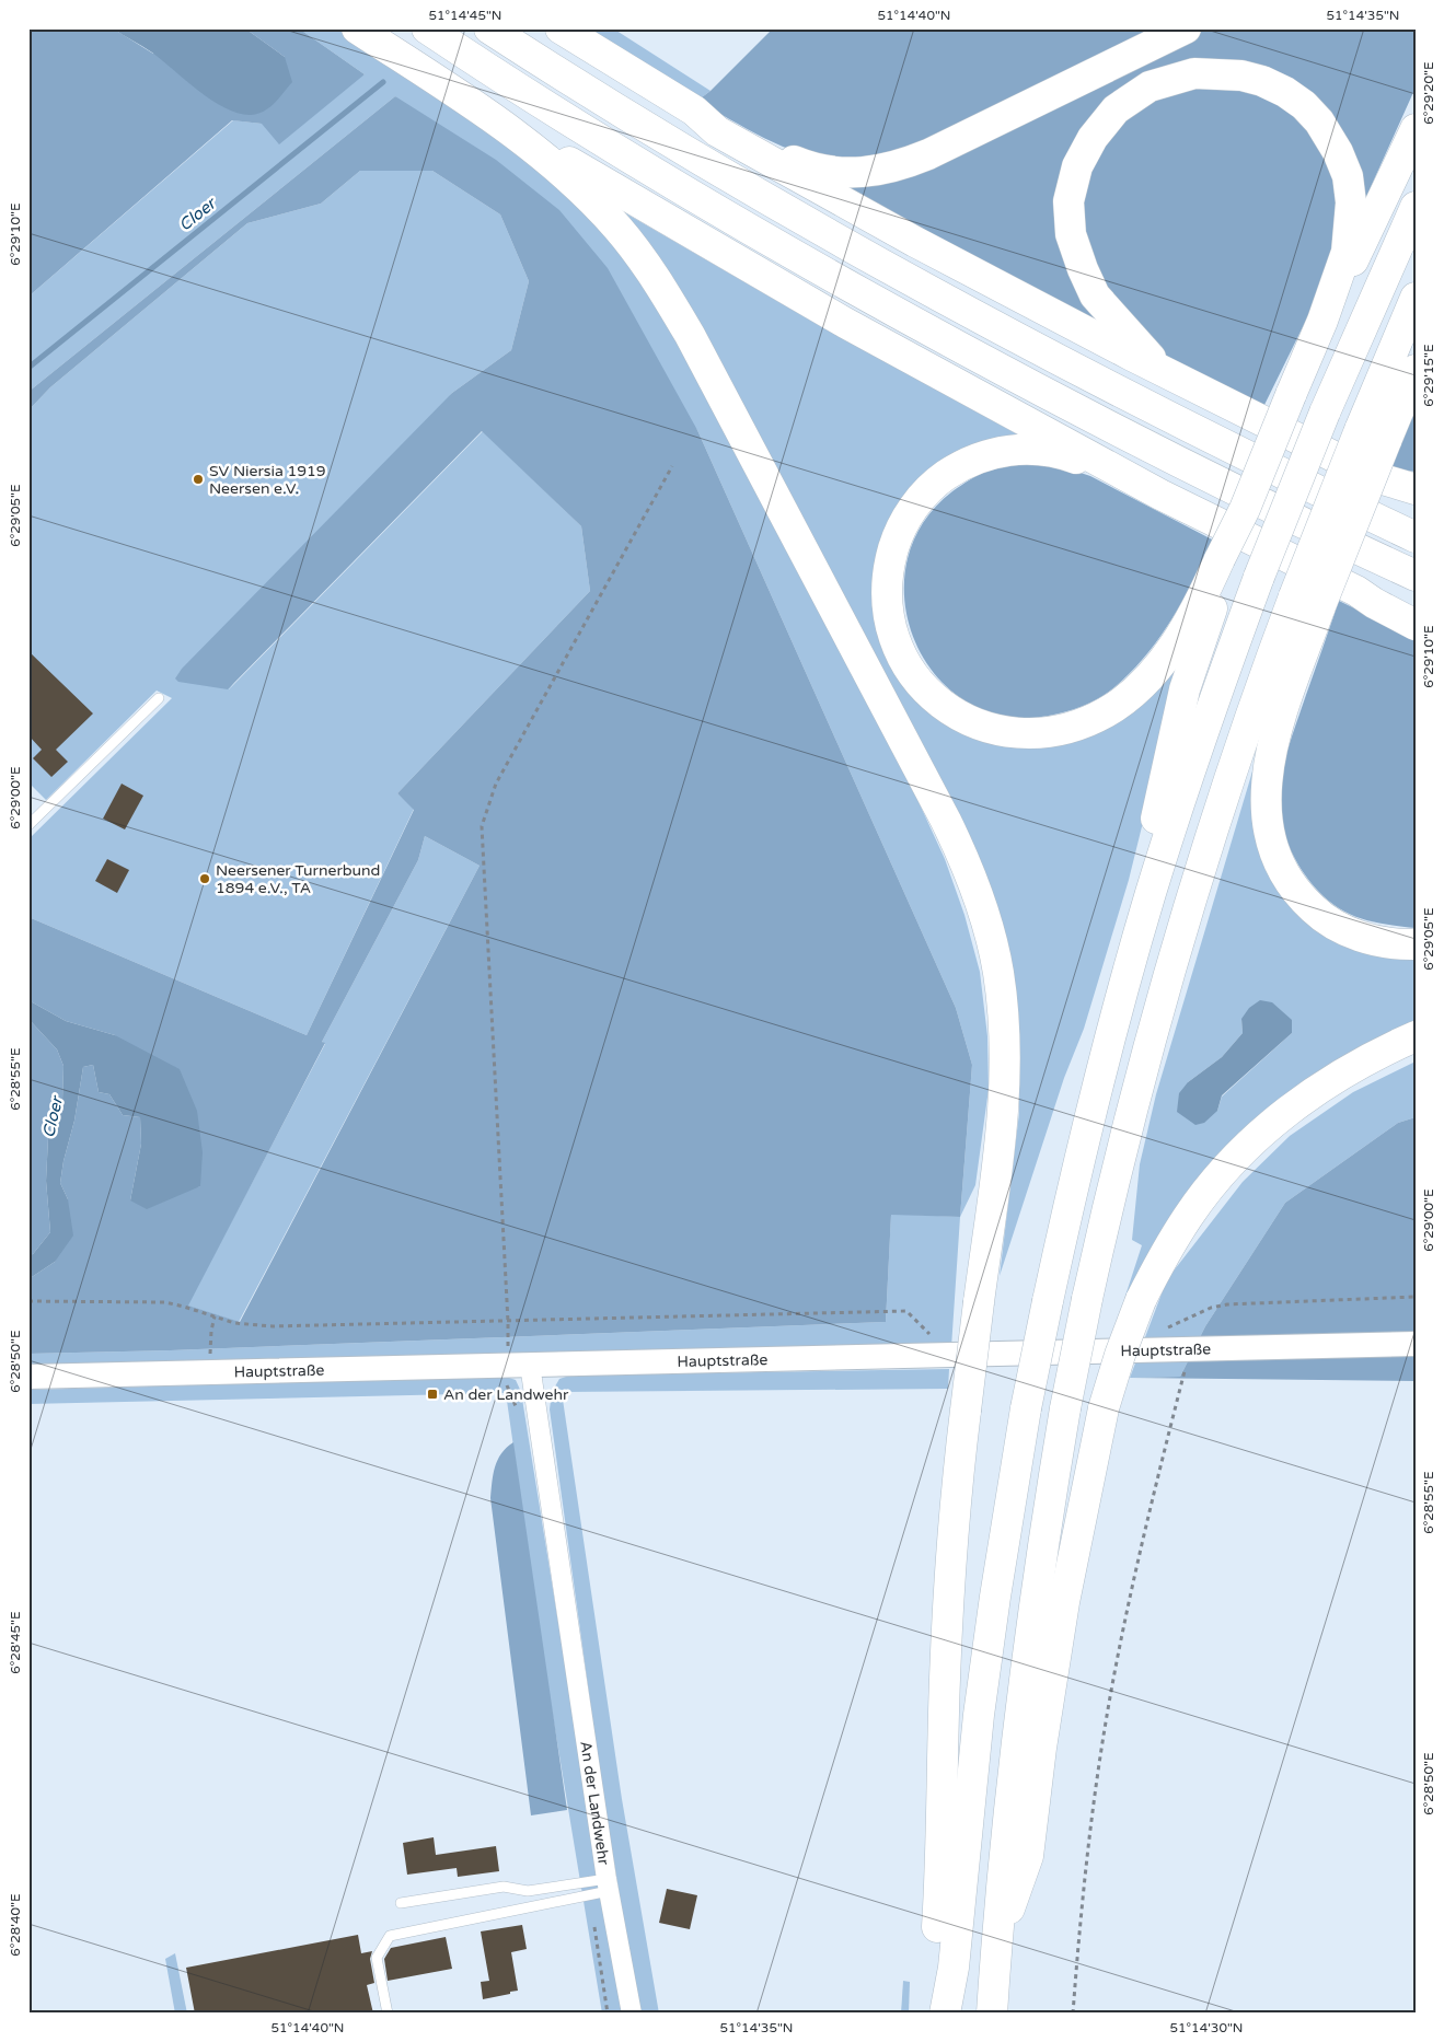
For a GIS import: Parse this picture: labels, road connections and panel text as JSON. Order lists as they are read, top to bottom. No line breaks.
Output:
{"streets":{"street":["Hauptstraße","An der Landwehr"]},"crossings":[["Hauptstraße","An der Landwehr"]],"water":["Cloer"],"places":{"other":["SV Niersia 1919 Neersen e.V.","Neersener Turnerbund 1894 e.V., TA"],"transit":["An der Landwehr"]},"coordinates":["51°14'45\"N","51°14'40\"N","51°14'35\"N","6°29'20\"E","6°29'10\"E","6°29'15\"E","6°29'05\"E","6°29'00\"E","6°28'55\"E","6°28'50\"E","6°28'45\"E","6°28'40\"E","51°14'30\"N"]}
